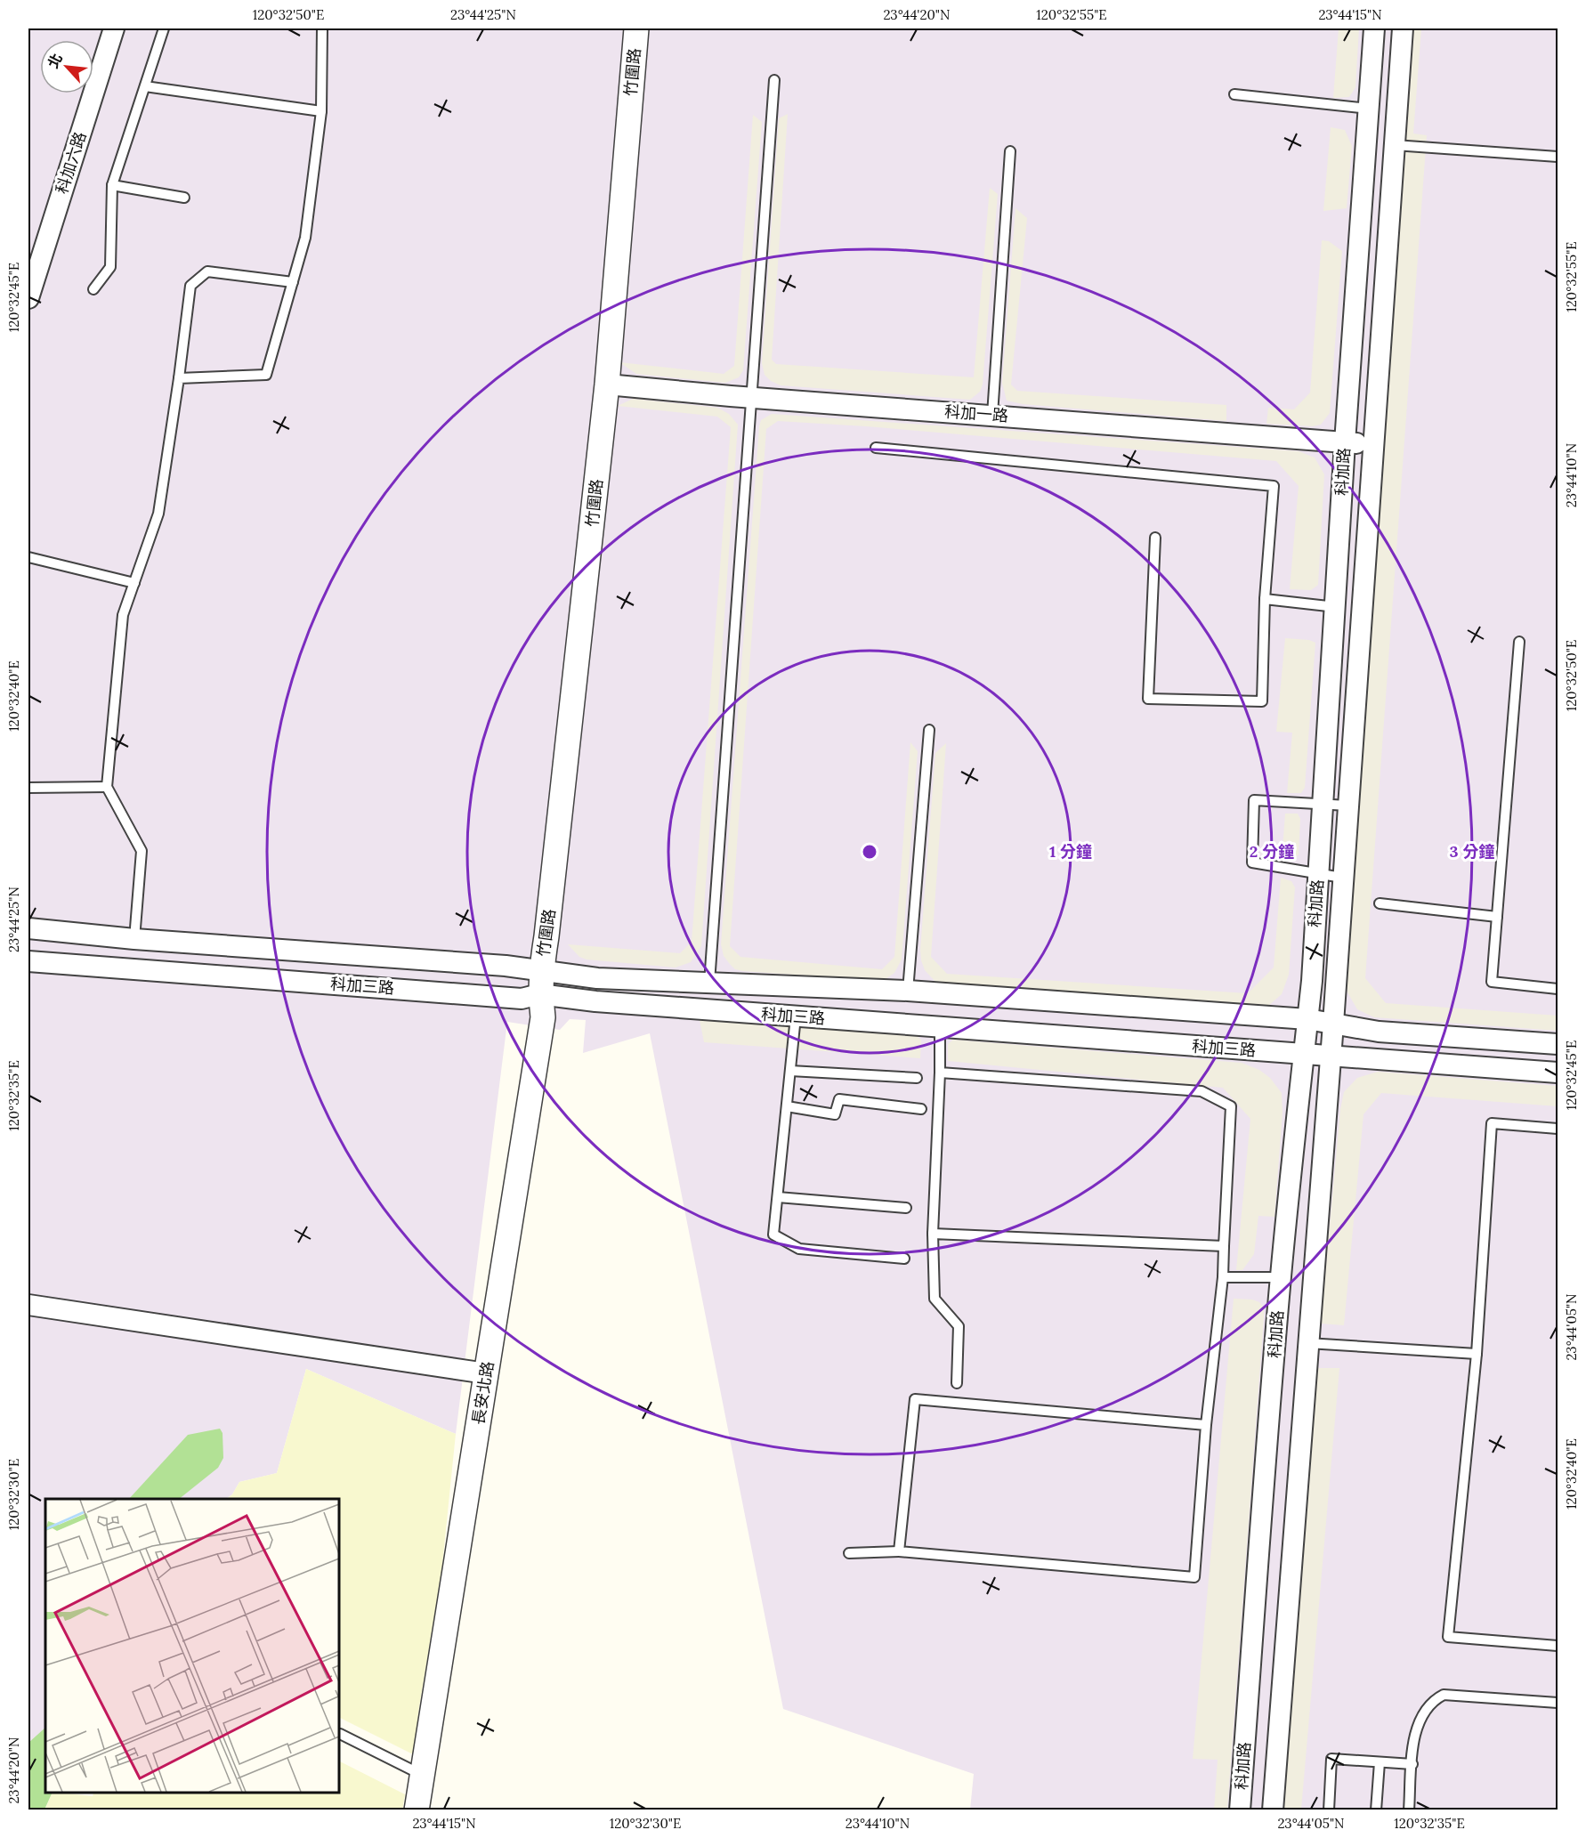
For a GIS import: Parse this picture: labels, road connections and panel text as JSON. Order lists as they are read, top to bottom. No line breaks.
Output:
{"streets":{"street":["竹圍路","科加六路","科加一路","科加路","科加三路","長安北路"]},"crossings":[["竹圍路","科加一路"],["竹圍路","科加三路"],["竹圍路","長安北路"],["科加一路","科加路"],["科加路","科加三路"],["科加三路","長安北路"]],"north":"top left","coordinates":["120°32'50\"E","23°44'25\"N","23°44'20\"N","120°32'55\"E","23°44'15\"N","120°32'45\"E","23°44'10\"N","120°32'40\"E","120°32'35\"E","23°44'05\"N","120°32'30\"E"],"rings":["1 分鐘","2 分鐘","3 分鐘"]}
